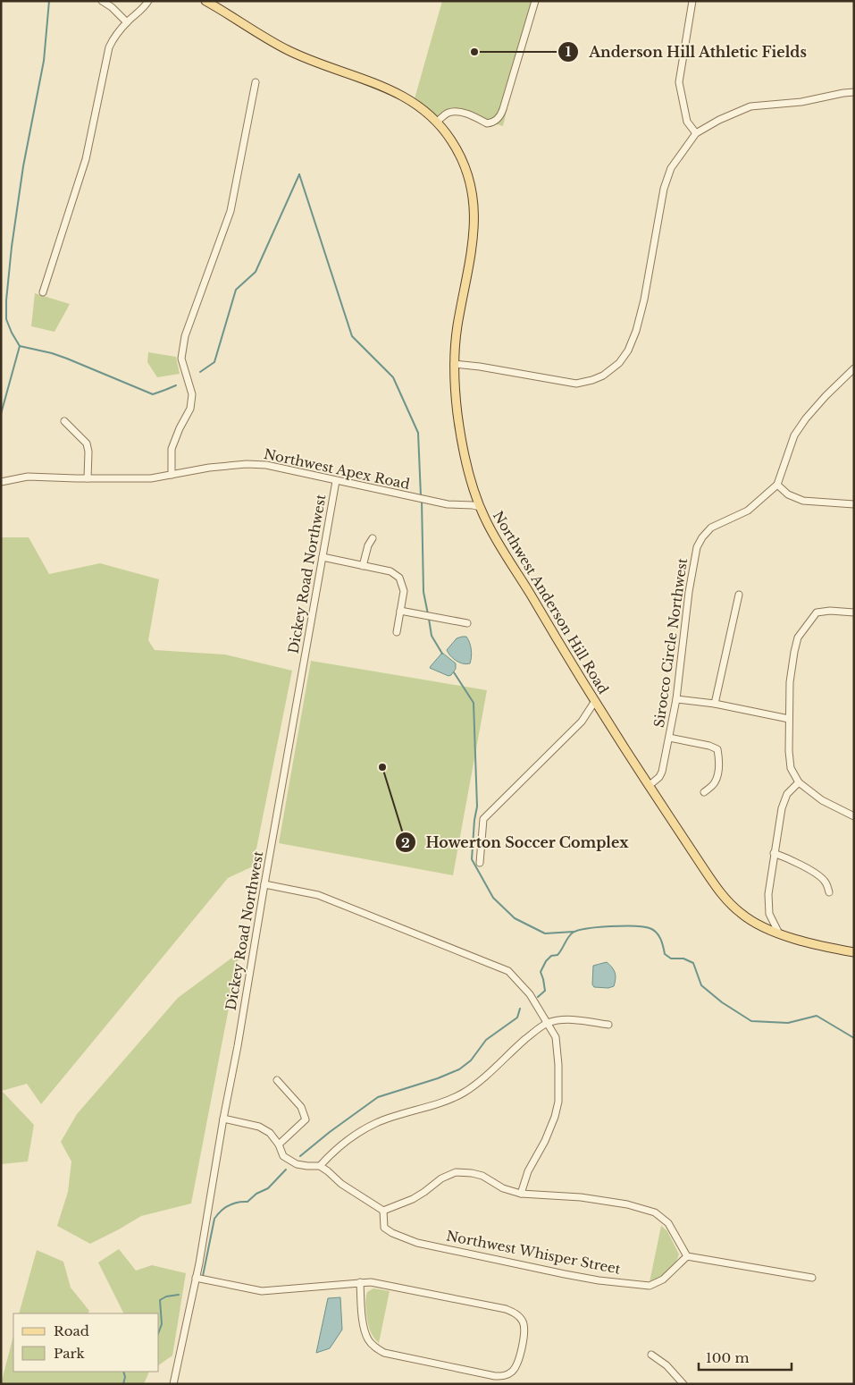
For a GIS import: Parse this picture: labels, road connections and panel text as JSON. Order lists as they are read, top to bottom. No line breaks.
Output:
{"streets":{"main road":["Northwest Anderson Hill Road"],"street":["Northwest Apex Road","Dickey Road Northwest","Sirocco Circle Northwest","Northwest Whisper Street"]},"crossings":[["Northwest Apex Road","Dickey Road Northwest"],["Northwest Apex Road","Northwest Anderson Hill Road"],["Northwest Anderson Hill Road","Sirocco Circle Northwest"]],"places":["Anderson Hill Athletic Fields","Howerton Soccer Complex"],"legend":["Road","Park"],"scale_bar":"100 m"}
